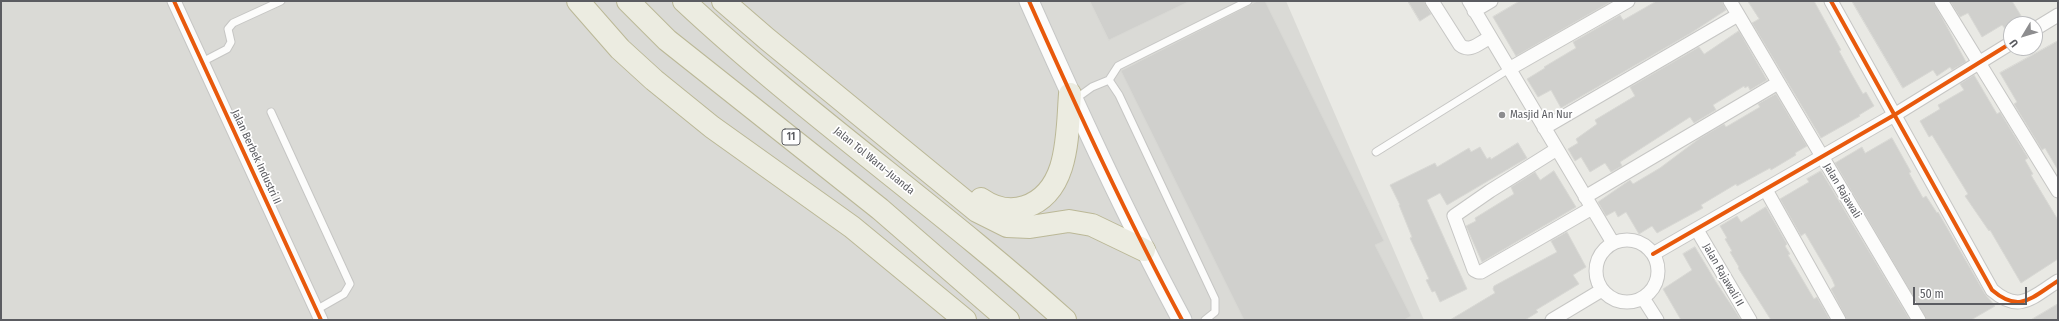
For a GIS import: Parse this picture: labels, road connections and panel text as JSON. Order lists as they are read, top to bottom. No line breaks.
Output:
{"streets":{"highway":["11","Jalan Tol Waru–Juanda"],"street":["Jalan Berbek Industri II","Jalan Rajawali","Jalan Rajawali II"]},"places":["Masjid An Nur"],"scale_bar":"50 m","north":"bottom left"}
